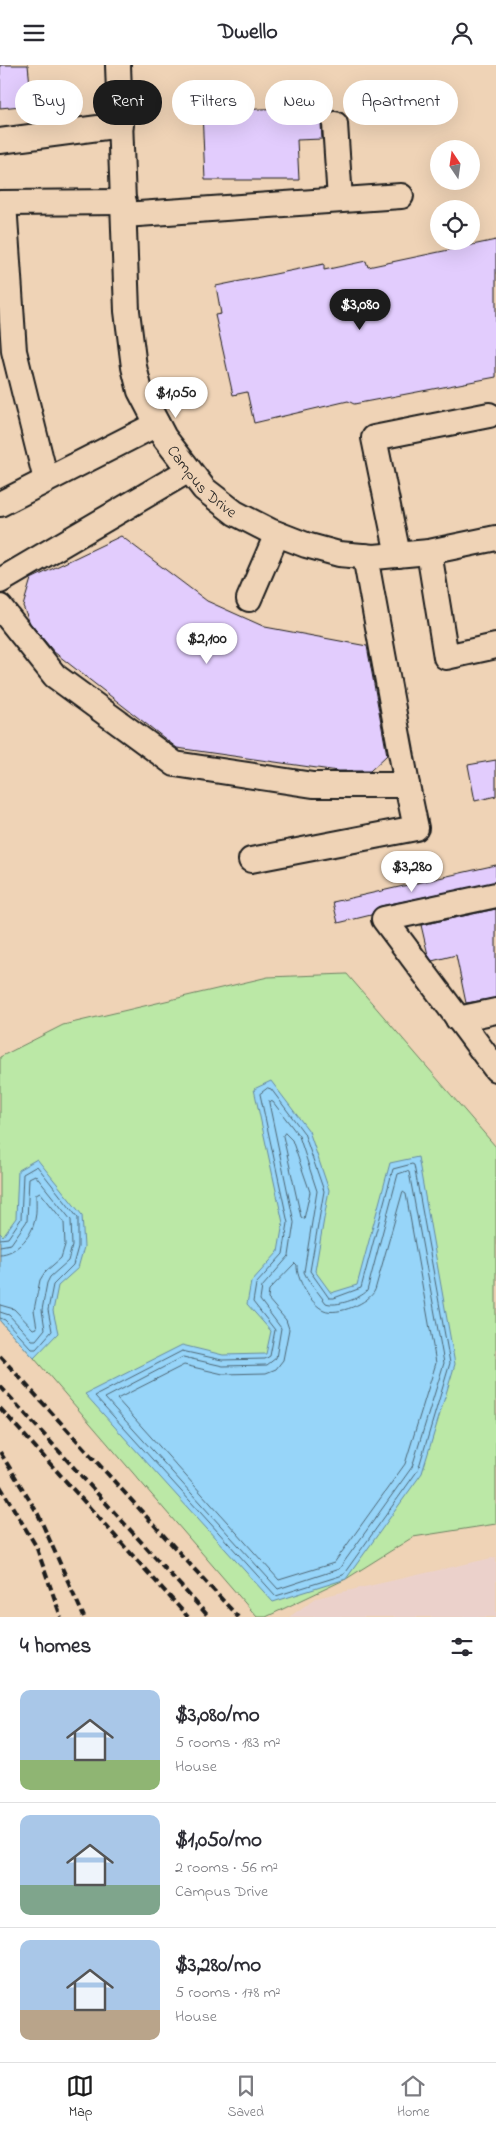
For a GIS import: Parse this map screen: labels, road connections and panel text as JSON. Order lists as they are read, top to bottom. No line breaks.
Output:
{"streets":{"street":["Campus Drive"]},"north":"top","page":{"header":"Dwello","chip":["Buy","Rent","Filters","New","Apartment"],"price":["$3,080","$1,050","$2,100","$3,280"],"heading":"4 homes","list":[{"name":"$3,080/mo","note":"5 rooms · 183 m² · House"},{"name":"$1,050/mo","note":"2 rooms · 56 m² · Campus Drive"},{"name":"$3,280/mo","note":"5 rooms · 178 m² · House"}],"tabs":["Map","Saved","Home"]}}
